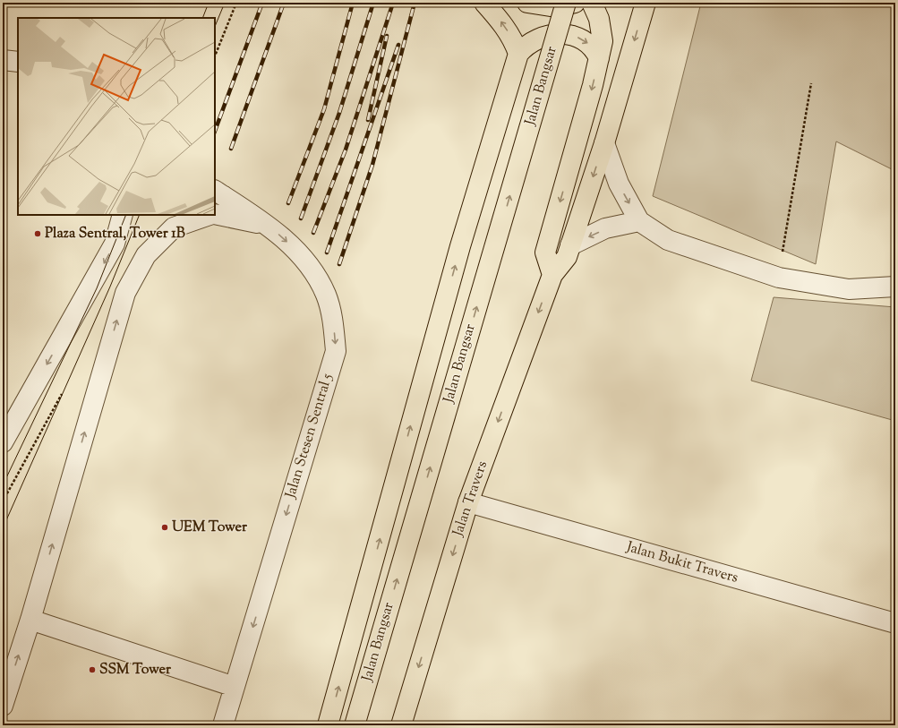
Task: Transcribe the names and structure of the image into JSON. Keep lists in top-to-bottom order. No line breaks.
{"streets":{"main road":["Jalan Bangsar","Jalan Travers"],"street":["Jalan Stesen Sentral 5","Jalan Bukit Travers"]},"crossings":[["Jalan Travers","Jalan Bukit Travers"]],"one_way":["Jalan Stesen Sentral 5"],"places":["Plaza Sentral, Tower 1B","UEM Tower","SSM Tower"]}
